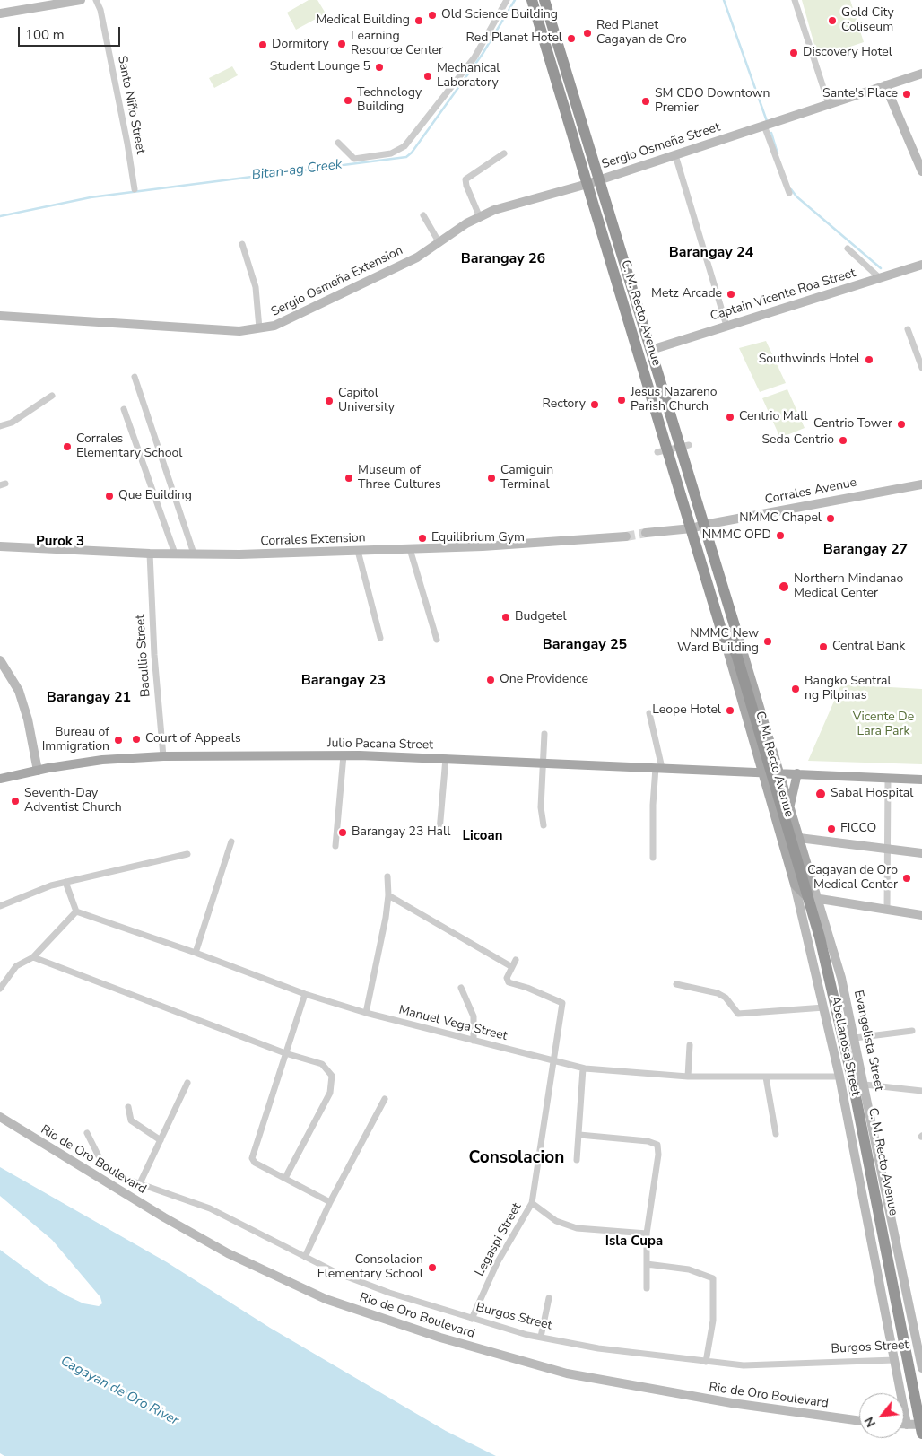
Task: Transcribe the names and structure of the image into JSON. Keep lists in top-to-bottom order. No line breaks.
{"streets":{"highway":["C. M. Recto Avenue"],"main road":["Sergio Osmeña Street","Sergio Osmeña Extension","Captain Vicente Roa Street","Corrales Avenue","Corrales Extension","Julio Pacana Street","Evangelista Street","Abellanosa Street","Rio de Oro Boulevard","Burgos Street"],"street":["Santo Niño Street","Bacullio Street","Manuel Vega Street","Legaspi Street"]},"crossings":[["Sergio Osmeña Street","Sergio Osmeña Extension"],["Sergio Osmeña Street","C. M. Recto Avenue"],["Sergio Osmeña Extension","C. M. Recto Avenue"],["Captain Vicente Roa Street","C. M. Recto Avenue"],["C. M. Recto Avenue","Corrales Avenue"],["C. M. Recto Avenue","Julio Pacana Street"],["C. M. Recto Avenue","Evangelista Street"],["C. M. Recto Avenue","Abellanosa Street"],["Corrales Extension","Bacullio Street"],["Bacullio Street","Julio Pacana Street"],["Manuel Vega Street","Abellanosa Street"],["Manuel Vega Street","Legaspi Street"],["Evangelista Street","Burgos Street"],["Abellanosa Street","Burgos Street"],["Legaspi Street","Burgos Street"]],"districts":["Barangay 24","Barangay 26","Purok 3","Barangay 27","Barangay 25","Barangay 23","Barangay 21","Licoan","Consolacion","Isla Cupa"],"water":["Bitan-ag Creek","Cagayan de Oro River"],"parks":["Vicente De Lara Park"],"places":["Old Science Building","Medical Building","Gold City Coliseum","Red Planet Cagayan de Oro","Red Planet Hotel","Learning Resource Center","Dormitory","Discovery Hotel","Student Lounge 5","Mechanical Laboratory","Sante's Place","Technology Building","SM CDO Downtown Premier","Metz Arcade","Southwinds Hotel","Jesus Nazareno Parish Church","Capitol University","Rectory","Centrio Mall","Centrio Tower","Seda Centrio","Corrales Elementary School","Museum of Three Cultures","Camiguin Terminal","Que Building","NMMC Chapel","NMMC OPD","Equilibrium Gym","Northern Mindanao Medical Center","Budgetel","NMMC New Ward Building","Central Bank","One Providence","Bangko Sentral ng Pilpinas","Leope Hotel","Court of Appeals","Bureau of Immigration","Sabal Hospital","Seventh-Day Adventist Church","FICCO","Barangay 23 Hall","Cagayan de Oro Medical Center","Consolacion Elementary School"],"scale_bar":"100 m","north":"bottom left"}
